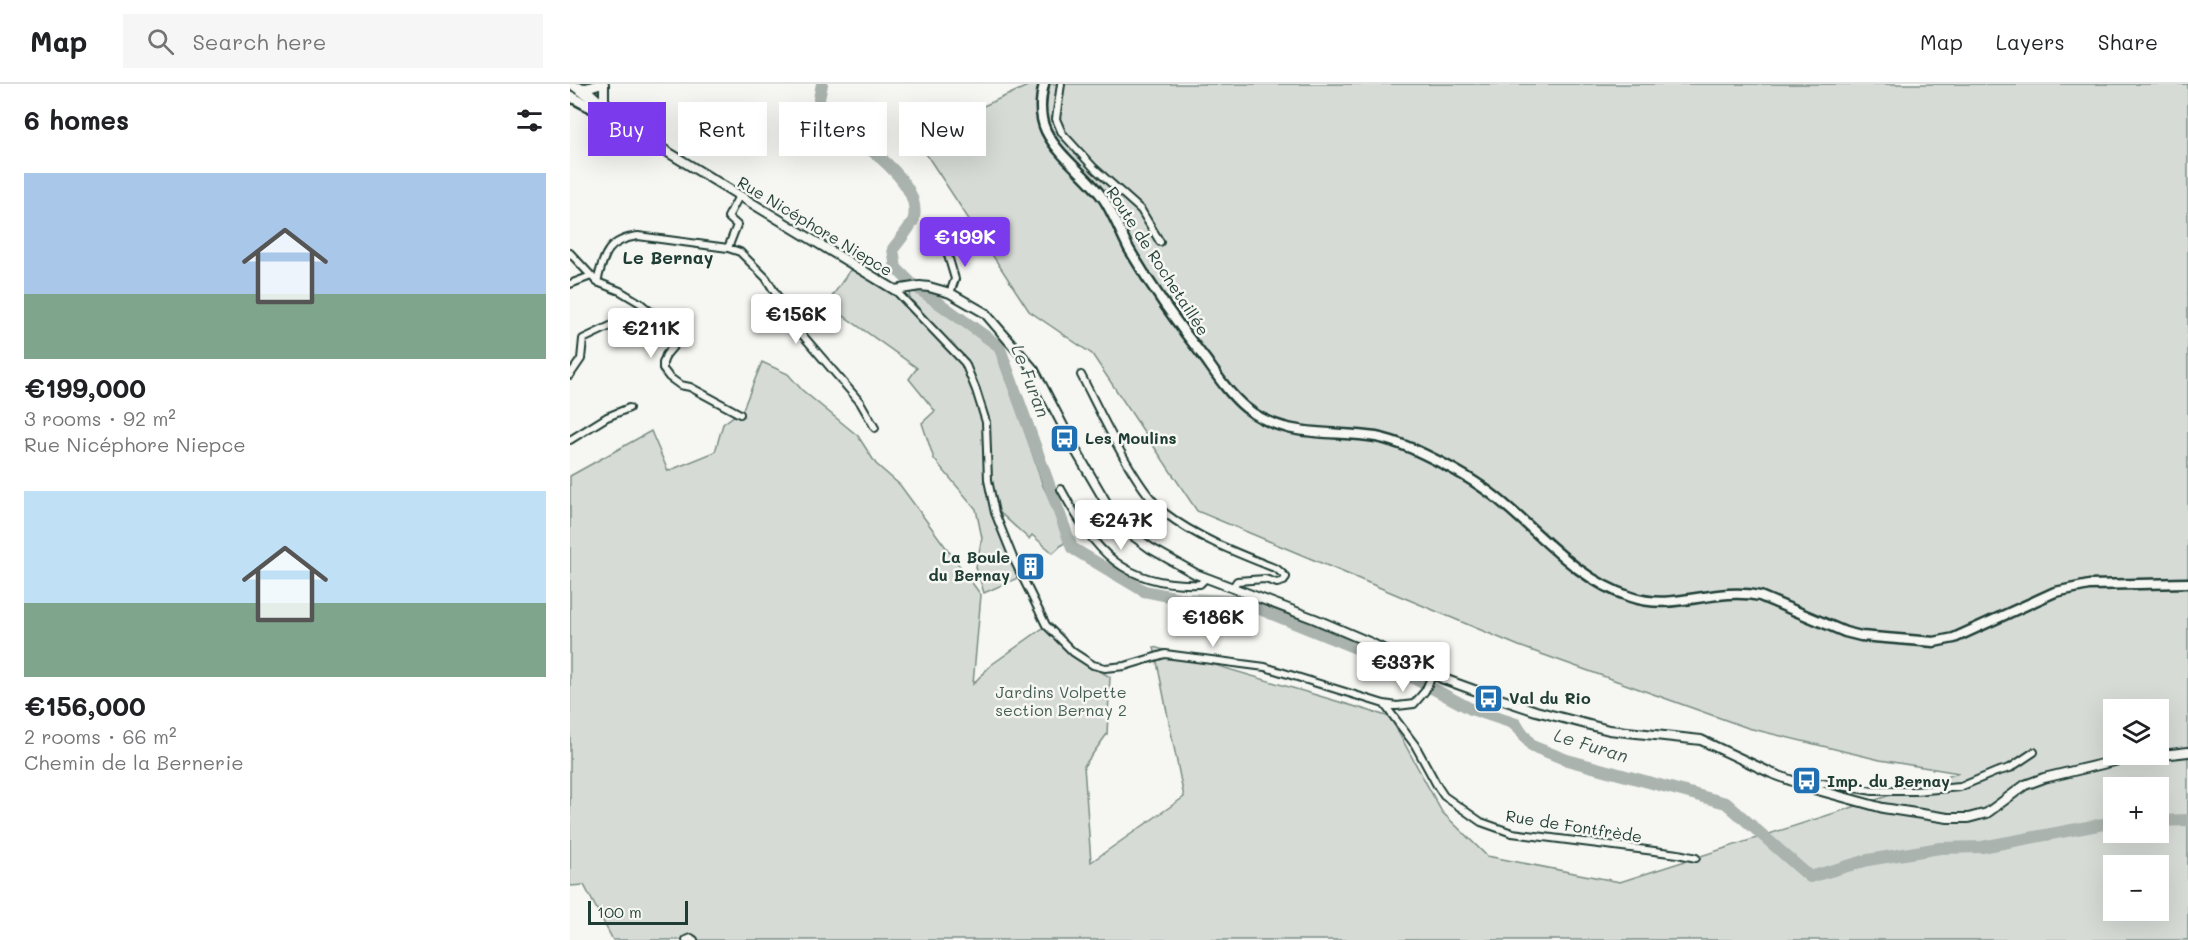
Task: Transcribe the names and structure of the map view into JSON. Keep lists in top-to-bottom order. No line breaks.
{"streets":{"main road":["Route de Rochetaillée"],"street":["Rue Nicéphore Niepce","Rue de Fontfrède"]},"districts":["Le Bernay"],"water":["Le Furan"],"parks":["Jardins Volpette section Bernay 2"],"places":{"bus stop":["Les Moulins","Val du Rio","Imp. du Bernay"],"building":["La Boule du Bernay"]},"scale_bar":"100 m","page":{"header":"Map","search":"Search here","nav":["Map","Layers","Share"],"heading":"6 homes","chip":["Buy","Rent","Filters","New"],"list":[{"name":"€199,000","note":"3 rooms · 92 m² · Rue Nicéphore Niepce"},{"name":"€156,000","note":"2 rooms · 66 m² · Chemin de la Bernerie"}],"price":["€199K","€156K","€211K","€247K","€186K","€337K"],"map_buttons":["+","−"],"scale":"100 m"}}
